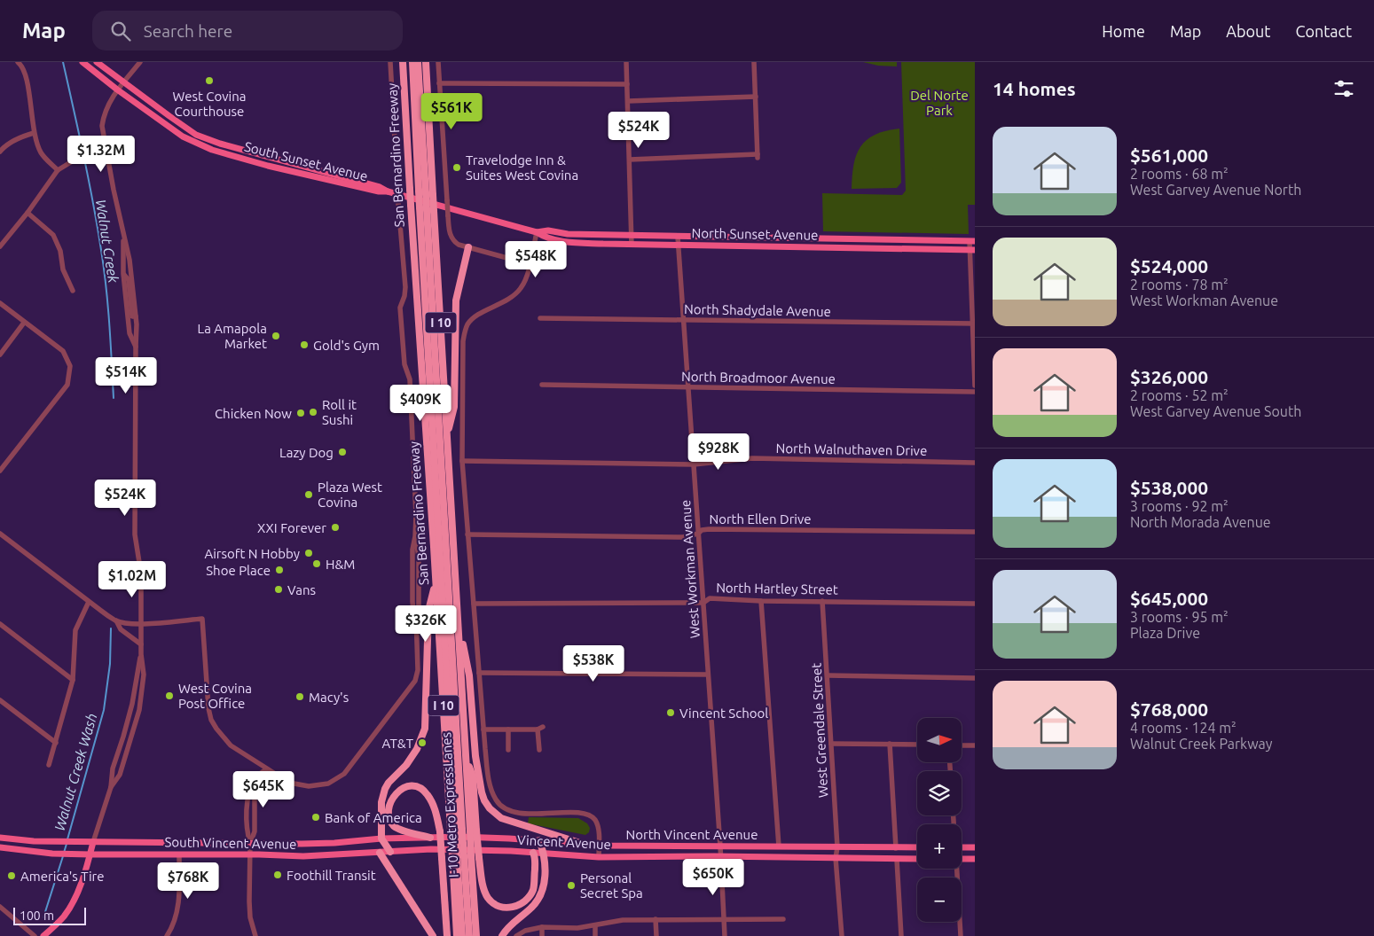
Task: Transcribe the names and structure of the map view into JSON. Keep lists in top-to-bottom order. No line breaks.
{"streets":{"highway":["San Bernardino Freeway","I 10","I-10 Metro ExpressLanes"],"main road":["South Sunset Avenue","North Sunset Avenue","North Vincent Avenue","Vincent Avenue","South Vincent Avenue"],"street":["North Shadydale Avenue","North Broadmoor Avenue","North Walnuthaven Drive","North Ellen Drive","West Workman Avenue","North Hartley Street","West Greendale Street"]},"crossings":[["San Bernardino Freeway","I-10 Metro ExpressLanes"],["San Bernardino Freeway","North Vincent Avenue"],["San Bernardino Freeway","South Vincent Avenue"],["South Sunset Avenue","North Sunset Avenue"],["North Sunset Avenue","I 10"],["North Sunset Avenue","West Workman Avenue"],["North Sunset Avenue","I-10 Metro ExpressLanes"],["North Shadydale Avenue","West Workman Avenue"],["I 10","I-10 Metro ExpressLanes"],["North Broadmoor Avenue","West Workman Avenue"],["North Walnuthaven Drive","West Workman Avenue"],["North Ellen Drive","West Workman Avenue"],["West Workman Avenue","North Hartley Street"],["West Workman Avenue","North Vincent Avenue"],["West Workman Avenue","Vincent Avenue"],["North Hartley Street","West Greendale Street"],["West Greendale Street","North Vincent Avenue"],["I-10 Metro ExpressLanes","North Vincent Avenue"],["I-10 Metro ExpressLanes","South Vincent Avenue"],["North Vincent Avenue","Vincent Avenue"],["North Vincent Avenue","South Vincent Avenue"],["Vincent Avenue","South Vincent Avenue"]],"water":["Walnut Creek","Walnut Creek Wash"],"parks":["Del Norte Park"],"places":["West Covina Courthouse","Travelodge Inn & Suites West Covina","La Amapola Market","Gold's Gym","Roll it Sushi","Chicken Now","Lazy Dog","Plaza West Covina","XXI Forever","Airsoft N Hobby","H&M","Shoe Place","Vans","West Covina Post Office","Macy's","Vincent School","AT&T","Bank of America","Foothill Transit","America's Tire","Personal Secret Spa"],"scale_bar":"100 m","north":"right","page":{"header":"Map","search":"Search here","nav":["Home","Map","About","Contact"],"heading":"14 homes","price":["$561K","$524K","$1.32M","$548K","$514K","$409K","$928K","$524K","$1.02M","$326K","$538K","$645K","$650K","$768K"],"list":[{"name":"$561,000","note":"2 rooms · 68 m² · West Garvey Avenue North"},{"name":"$524,000","note":"2 rooms · 78 m² · West Workman Avenue"},{"name":"$326,000","note":"2 rooms · 52 m² · West Garvey Avenue South"},{"name":"$538,000","note":"3 rooms · 92 m² · North Morada Avenue"},{"name":"$645,000","note":"3 rooms · 95 m² · Plaza Drive"},{"name":"$768,000","note":"4 rooms · 124 m² · Walnut Creek Parkway"}],"map_buttons":["+","−"],"scale":"100 m"}}
